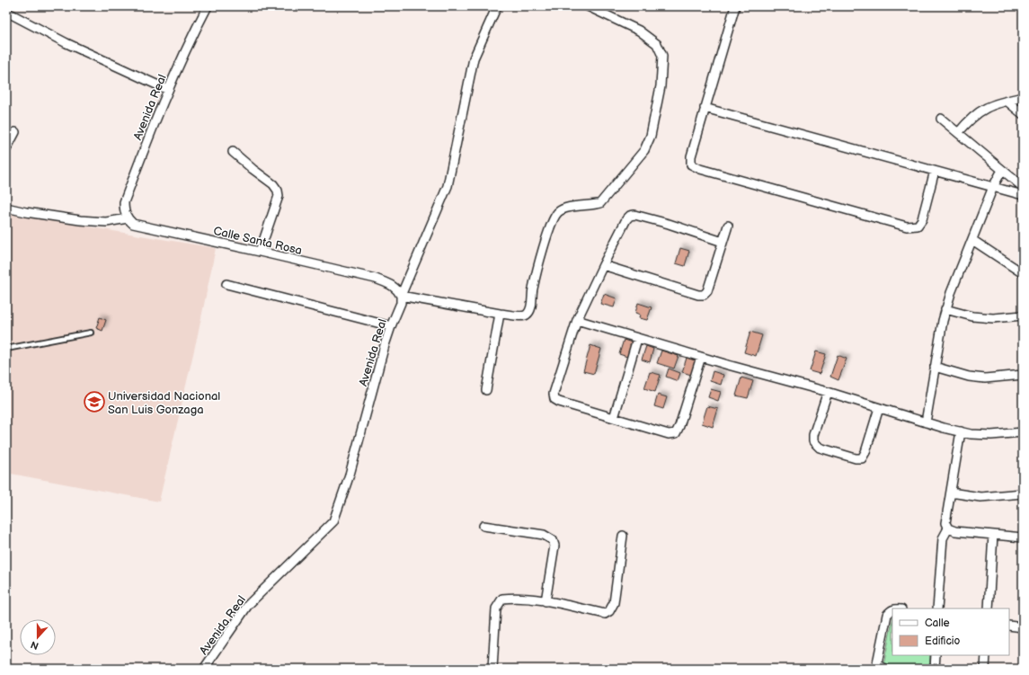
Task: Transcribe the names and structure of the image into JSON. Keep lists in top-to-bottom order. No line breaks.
{"streets":{"street":["Avenida Real","Calle Santa Rosa"]},"crossings":[["Avenida Real","Calle Santa Rosa"]],"places":{"school or university":["Universidad Nacional San Luis Gonzaga"]},"legend":["Calle","Edificio"],"north":"bottom"}
